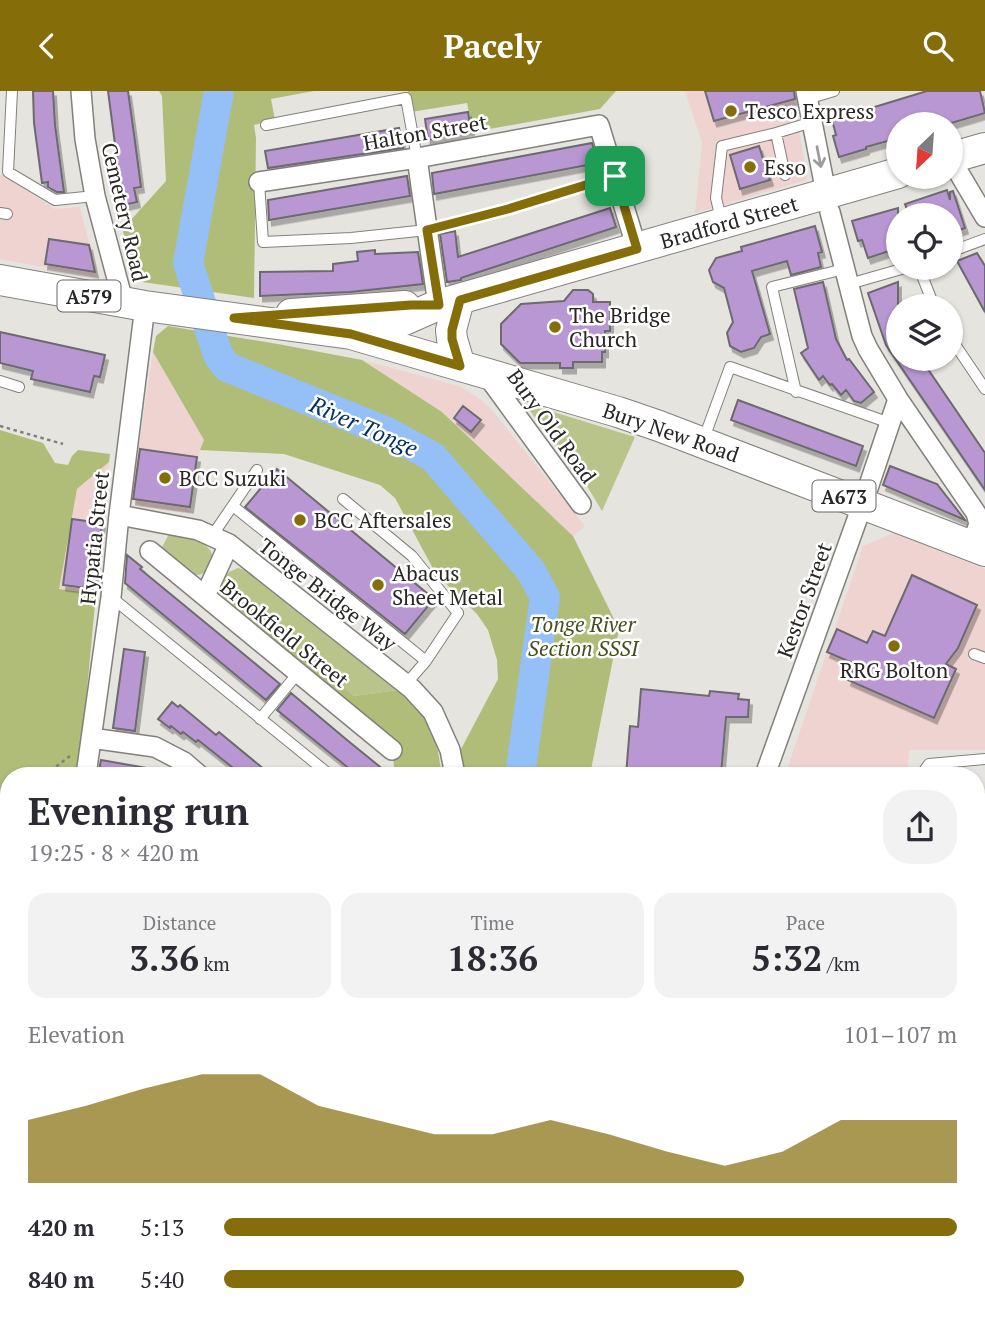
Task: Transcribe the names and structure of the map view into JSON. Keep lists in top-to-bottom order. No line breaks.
{"streets":{"main road":["Bradford Street","A579","Bury New Road","A673"],"street":["Halton Street","Cemetery Road","Bury Old Road","Hypatia Street","Tonge Bridge Way","Kestor Street","Brookfield Street"]},"crossings":[["Cemetery Road","A579"],["Cemetery Road","Hypatia Street"],["Bradford Street","A579"],["Bradford Street","Bury New Road"],["A579","Bury New Road"],["A579","Hypatia Street"],["Bury Old Road","Bury New Road"],["Bury New Road","Kestor Street"],["Hypatia Street","Tonge Bridge Way"]],"water":["River Tonge"],"parks":["Tonge River Section SSSI"],"places":["Tesco Express","Esso","The Bridge Church","BCC Suzuki","BCC Aftersales","Abacus Sheet Metal","RRG Bolton"],"north":"bottom left","page":{"header":"Pacely","heading":["Evening run","19:25 · 8 × 420 m"],"stats":[["Distance","3.36 km"],["Time","18:36"],["Pace","5:32 /km"]],"chart":["Elevation","101–107 m"],"list":[{"name":"420 m","note":"5:13"},{"name":"840 m","note":"5:40"}]}}
